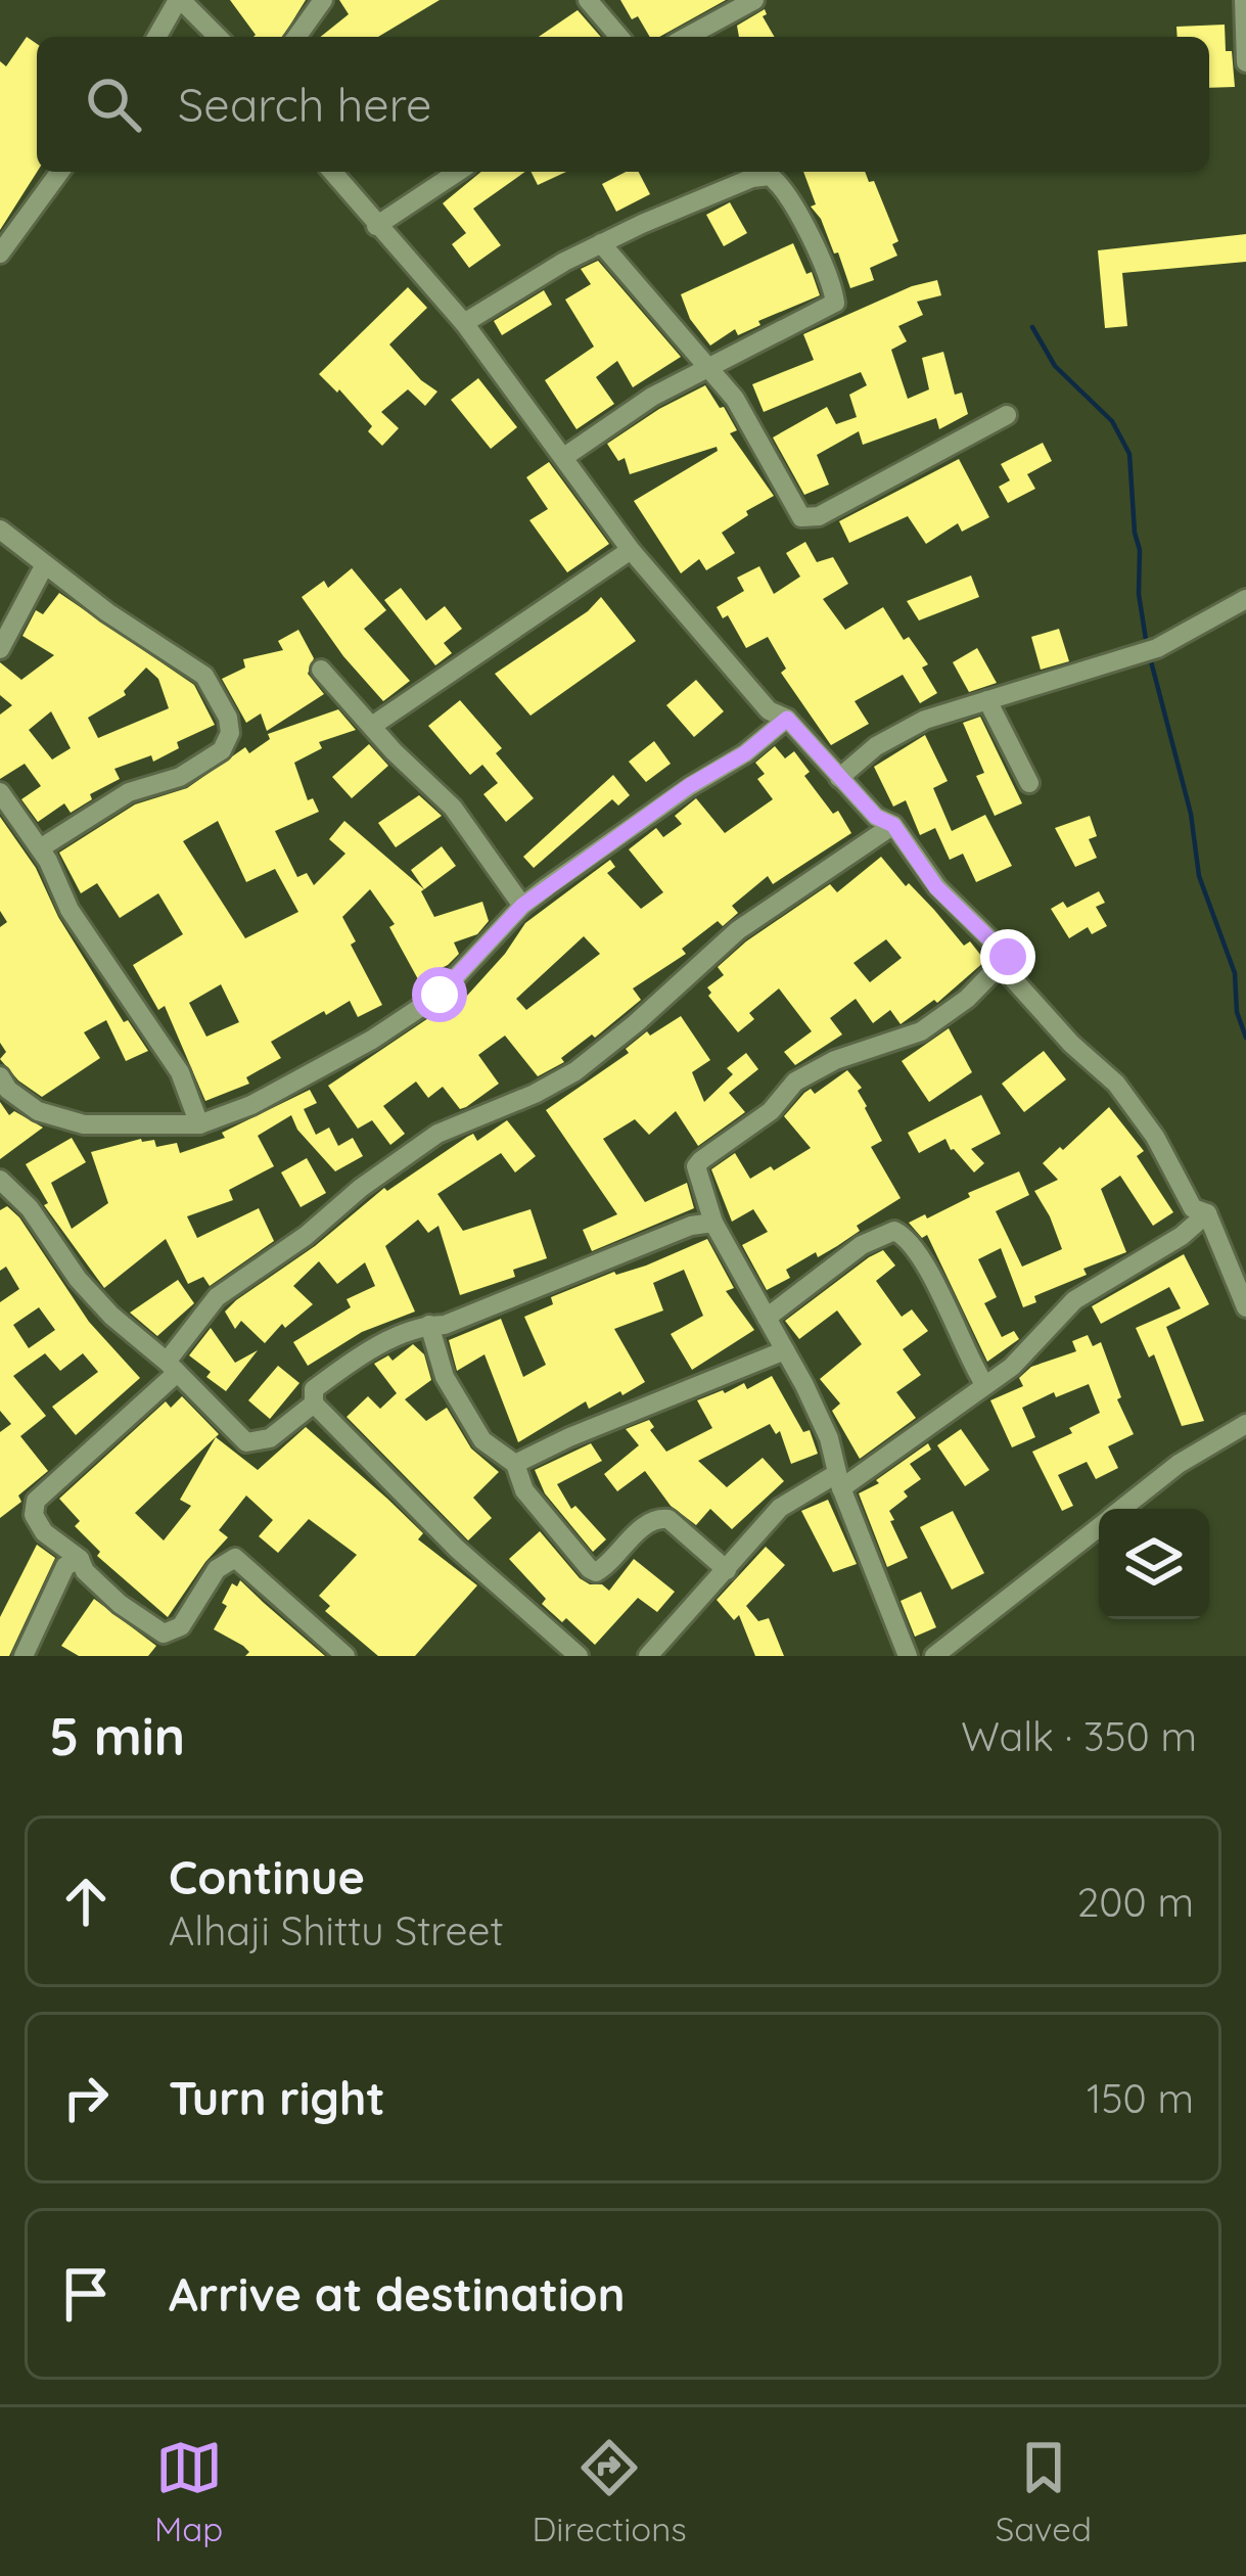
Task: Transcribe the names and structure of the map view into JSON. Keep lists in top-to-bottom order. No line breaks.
{"page":{"search":"Search here","heading":["5 min","Walk · 350 m"],"list":[["Continue","Alhaji Shittu Street","200 m"],["Turn right","150 m"],"Arrive at destination"],"nav":["Map","Directions","Saved"]}}
